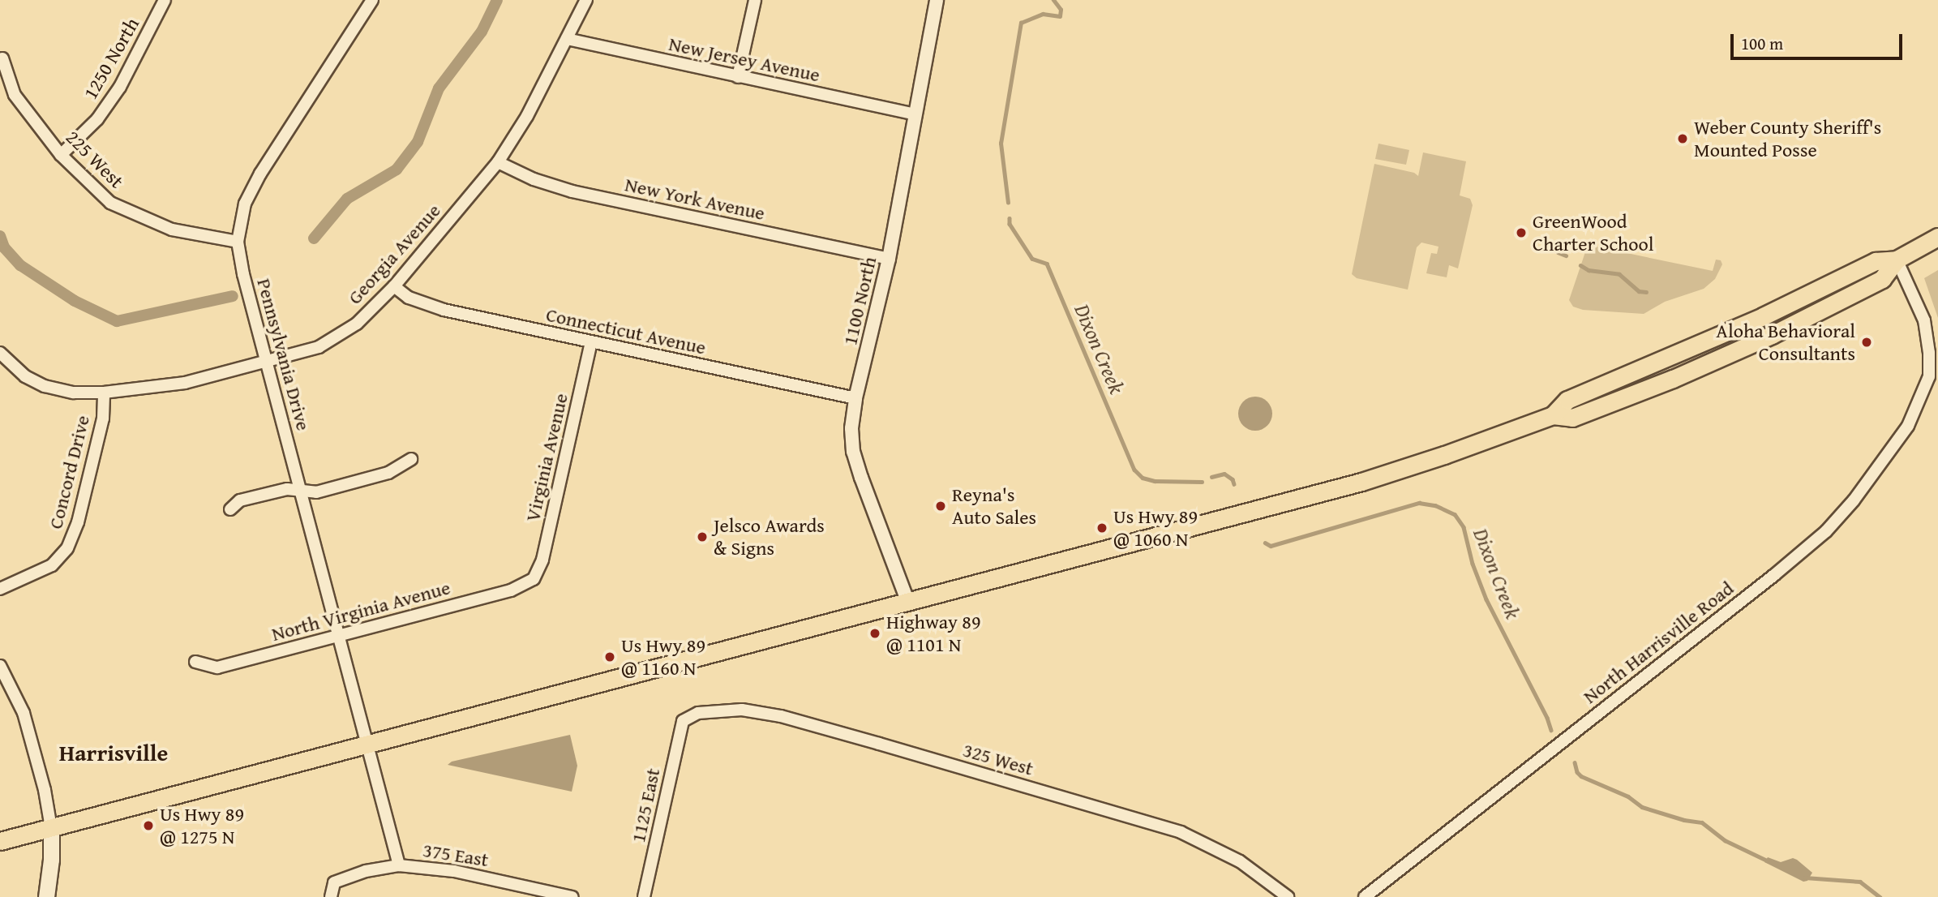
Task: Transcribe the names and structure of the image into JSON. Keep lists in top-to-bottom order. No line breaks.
{"streets":{"street":["1250 North","New Jersey Avenue","225 West","New York Avenue","Georgia Avenue","1100 North","Connecticut Avenue","Pennsylvania Drive","Virginia Avenue","Concord Drive","North Virginia Avenue","North Harrisville Road","325 West","1125 East","375 East"]},"crossings":[["1250 North","225 West"],["New Jersey Avenue","Georgia Avenue"],["New Jersey Avenue","1100 North"],["225 West","Pennsylvania Drive"],["New York Avenue","Georgia Avenue"],["New York Avenue","1100 North"],["Georgia Avenue","Connecticut Avenue"],["Georgia Avenue","Pennsylvania Drive"],["Georgia Avenue","Concord Drive"],["1100 North","Connecticut Avenue"],["Connecticut Avenue","Virginia Avenue"],["Pennsylvania Drive","North Virginia Avenue"],["Pennsylvania Drive","375 East"],["Virginia Avenue","North Virginia Avenue"],["325 West","1125 East"]],"districts":["Harrisville"],"water":["Dixon Creek"],"places":["Weber County Sheriff's Mounted Posse","GreenWood Charter School","Aloha Behavioral Consultants","Reyna's Auto Sales","Us Hwy 89 @ 1060 N","Jelsco Awards & Signs","Highway 89 @ 1101 N","Us Hwy 89 @ 1160 N","Us Hwy 89 @ 1275 N"],"scale_bar":"100 m"}
